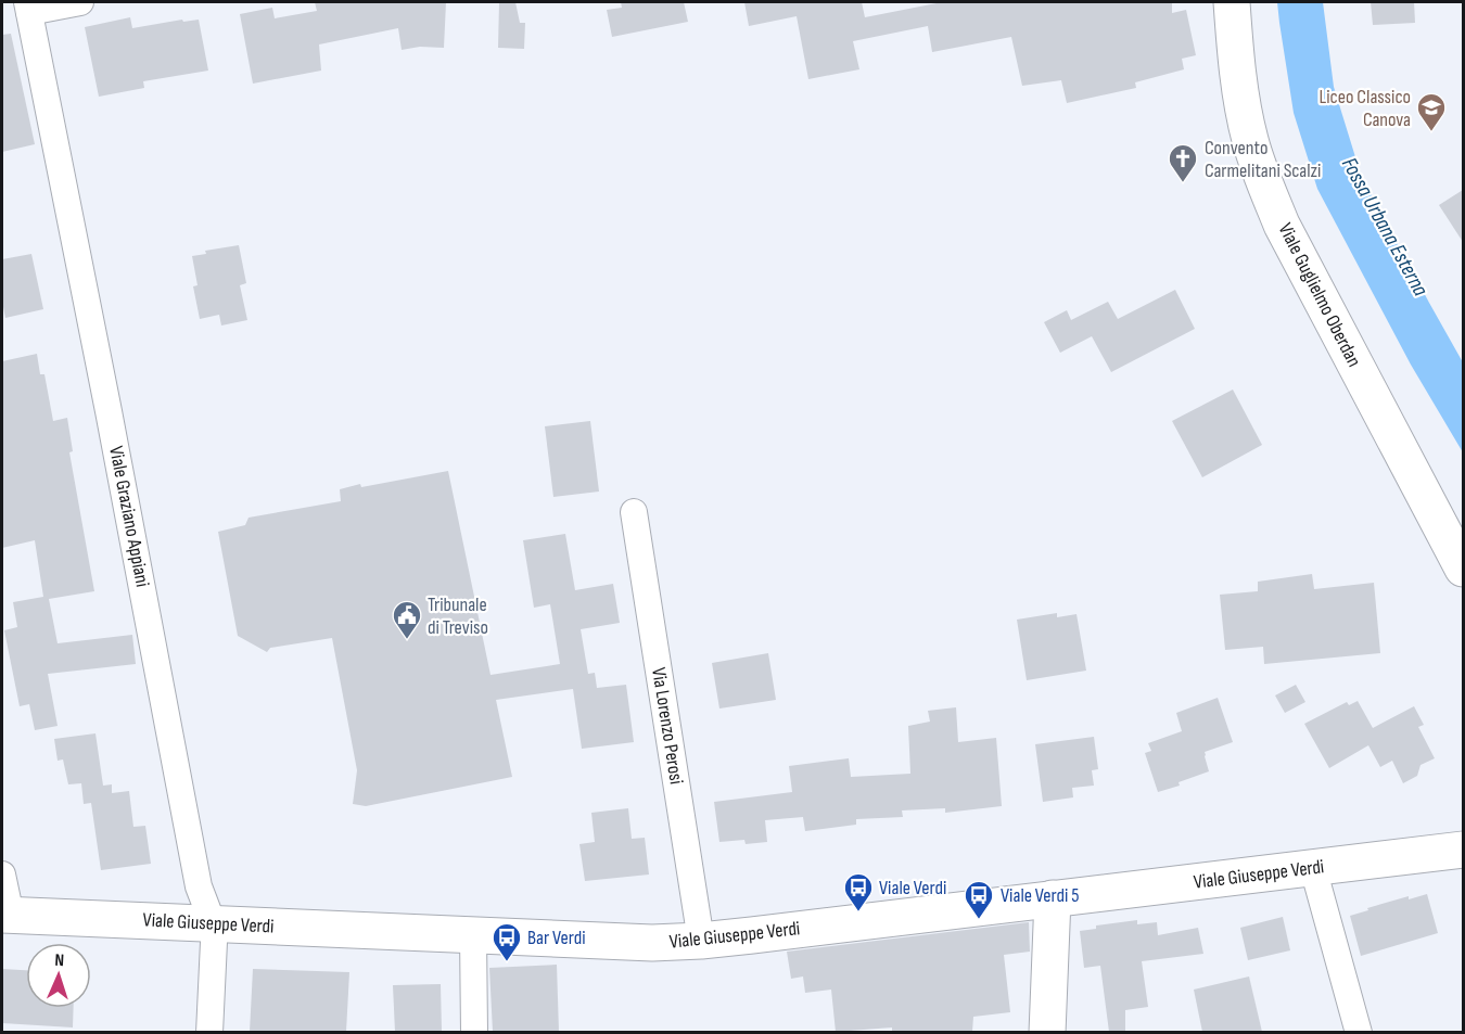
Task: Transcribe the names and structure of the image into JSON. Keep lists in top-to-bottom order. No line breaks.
{"streets":{"street":["Viale Guglielmo Oberdan","Viale Graziano Appiani","Via Lorenzo Perosi","Viale Giuseppe Verdi"]},"crossings":[["Viale Graziano Appiani","Viale Giuseppe Verdi"],["Via Lorenzo Perosi","Viale Giuseppe Verdi"]],"water":["Fossa Urbana Esterna"],"places":{"school or university":["Liceo Classico Canova"],"church":["Convento Carmelitani Scalzi"],"public building":["Tribunale di Treviso"],"bus stop":["Viale Verdi","Viale Verdi 5","Bar Verdi"]},"north":"top"}
